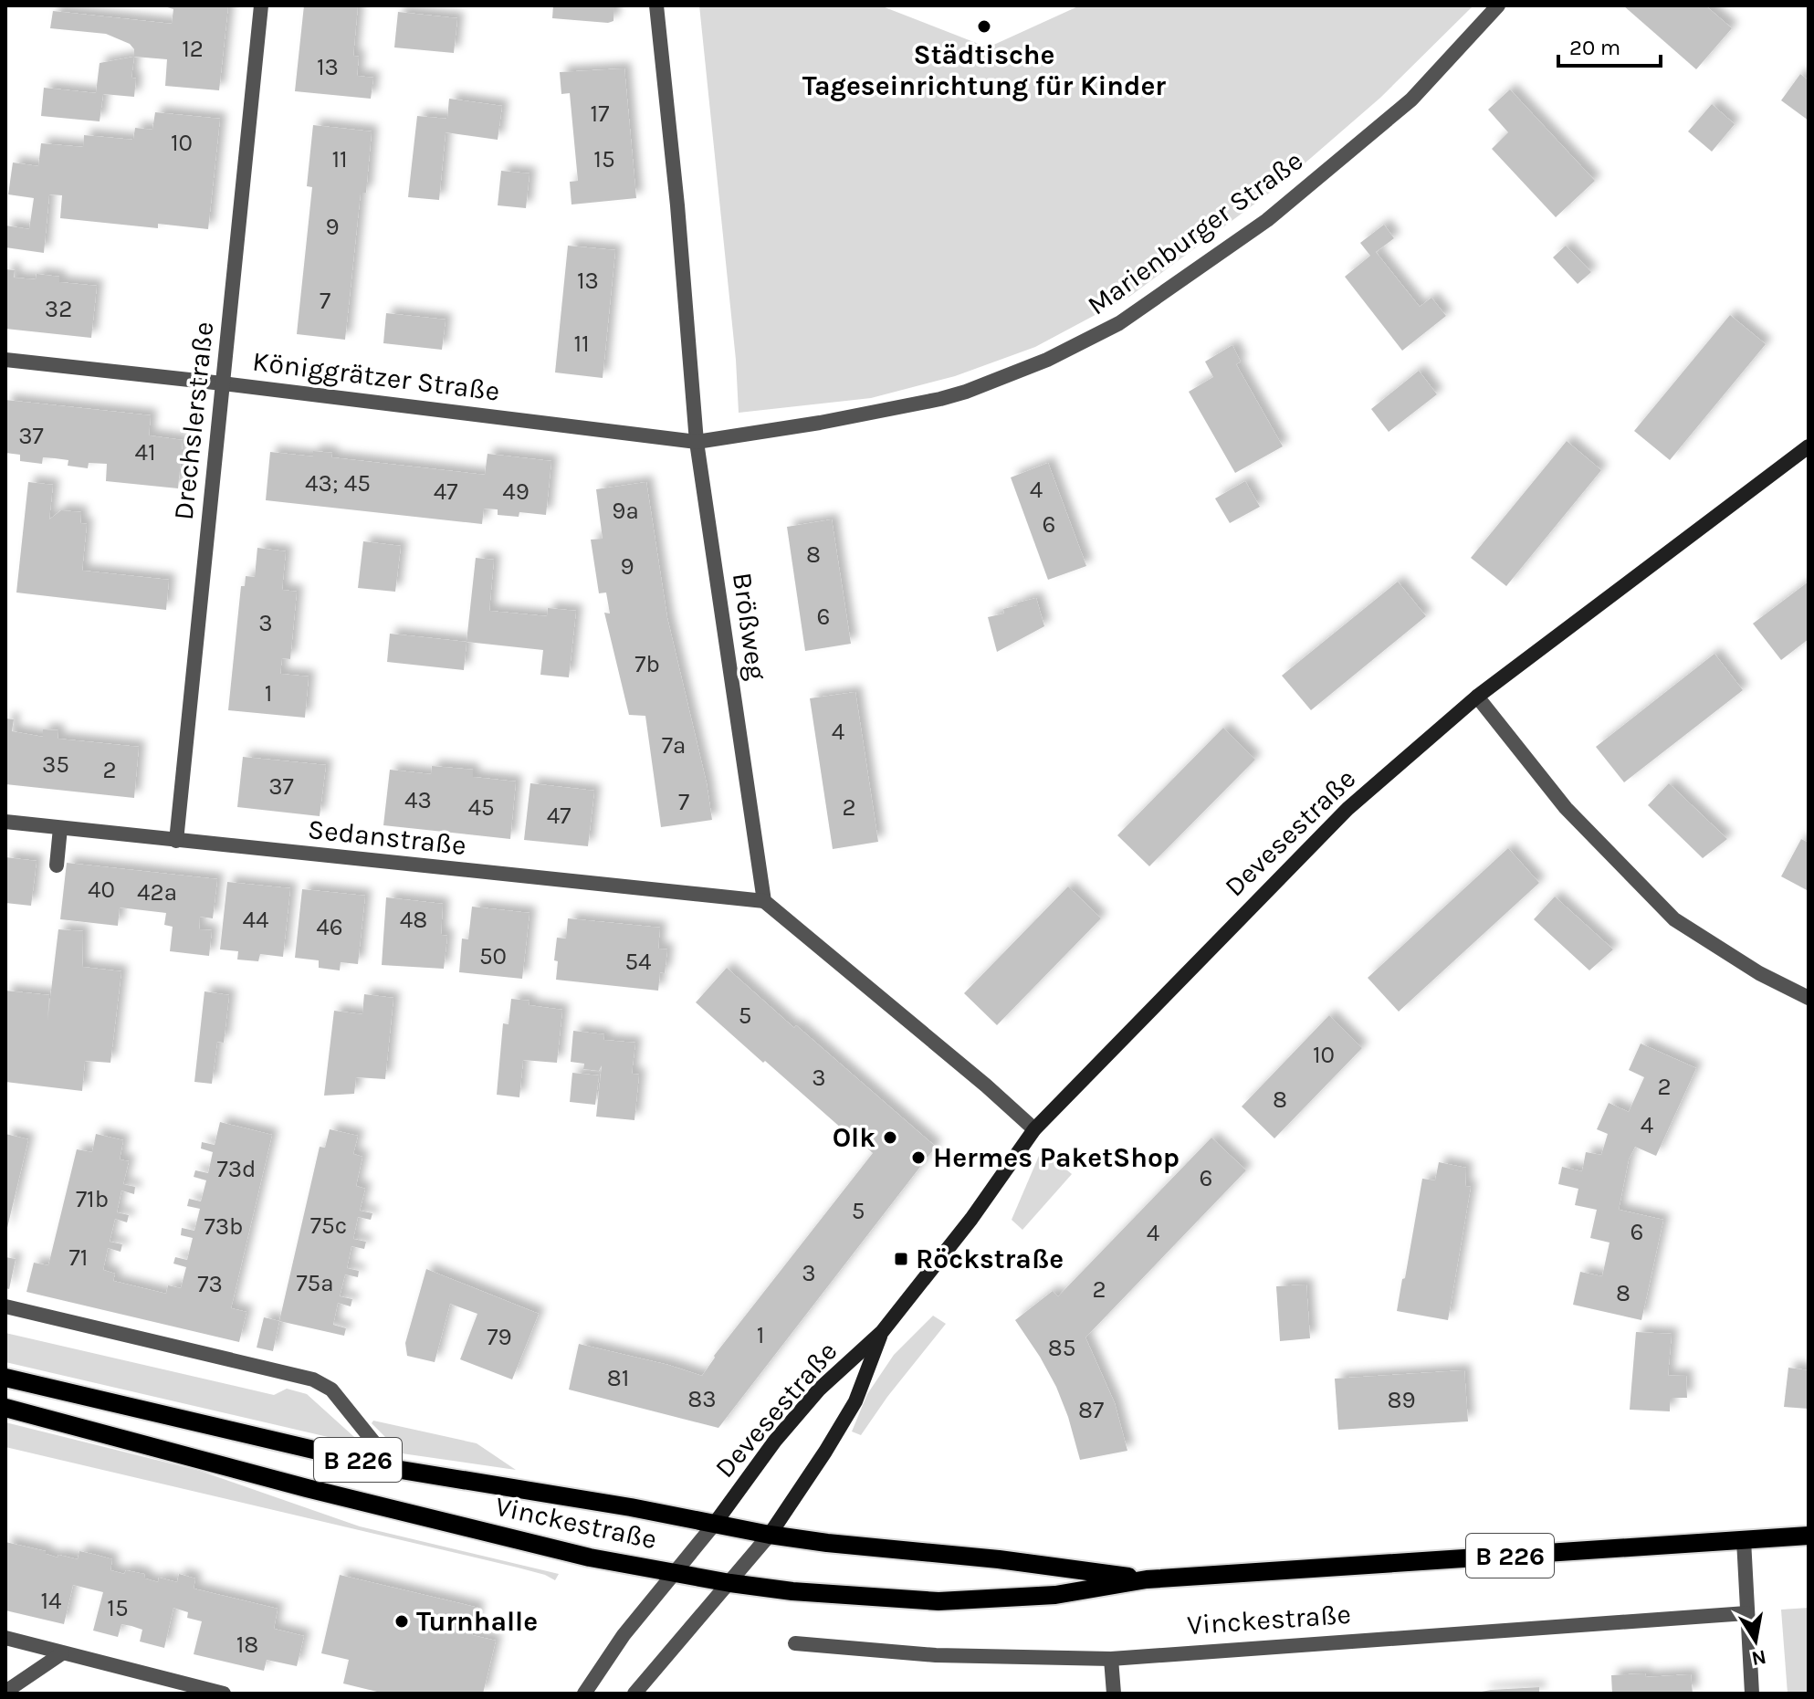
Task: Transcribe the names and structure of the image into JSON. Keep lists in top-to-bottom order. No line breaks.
{"streets":{"main road":["B 226","Vinckestraße"],"street":["Marienburger Straße","Königgrätzer Straße","Drechslerstraße","Brößweg","Devesestraße","Sedanstraße"]},"crossings":[["Marienburger Straße","Königgrätzer Straße"],["Marienburger Straße","Brößweg"],["Königgrätzer Straße","Drechslerstraße"],["Königgrätzer Straße","Brößweg"],["Drechslerstraße","Sedanstraße"],["Brößweg","Sedanstraße"],["Devesestraße","Vinckestraße"]],"places":{"other":["Städtische Tageseinrichtung für Kinder","Olk","Hermes PaketShop","Turnhalle"],"transit":["Röckstraße"]},"house_numbers":["12","13","17","10","11","15","9","13","7","32","11","37","41","43; 45","4","47","49","9a","6","8","9","6","3","7b","1","4","7a","35","2","37","43","7","45","2","47","40","42a","44","48","46","50","54","5","10","3","2","8","4","73d","6","71b","5","75c","73b","6","4","71","3","75a","73","2","8","1","79","85","81","83","89","87","14","15","18"],"scale_bar":"20 m","north":"bottom"}
